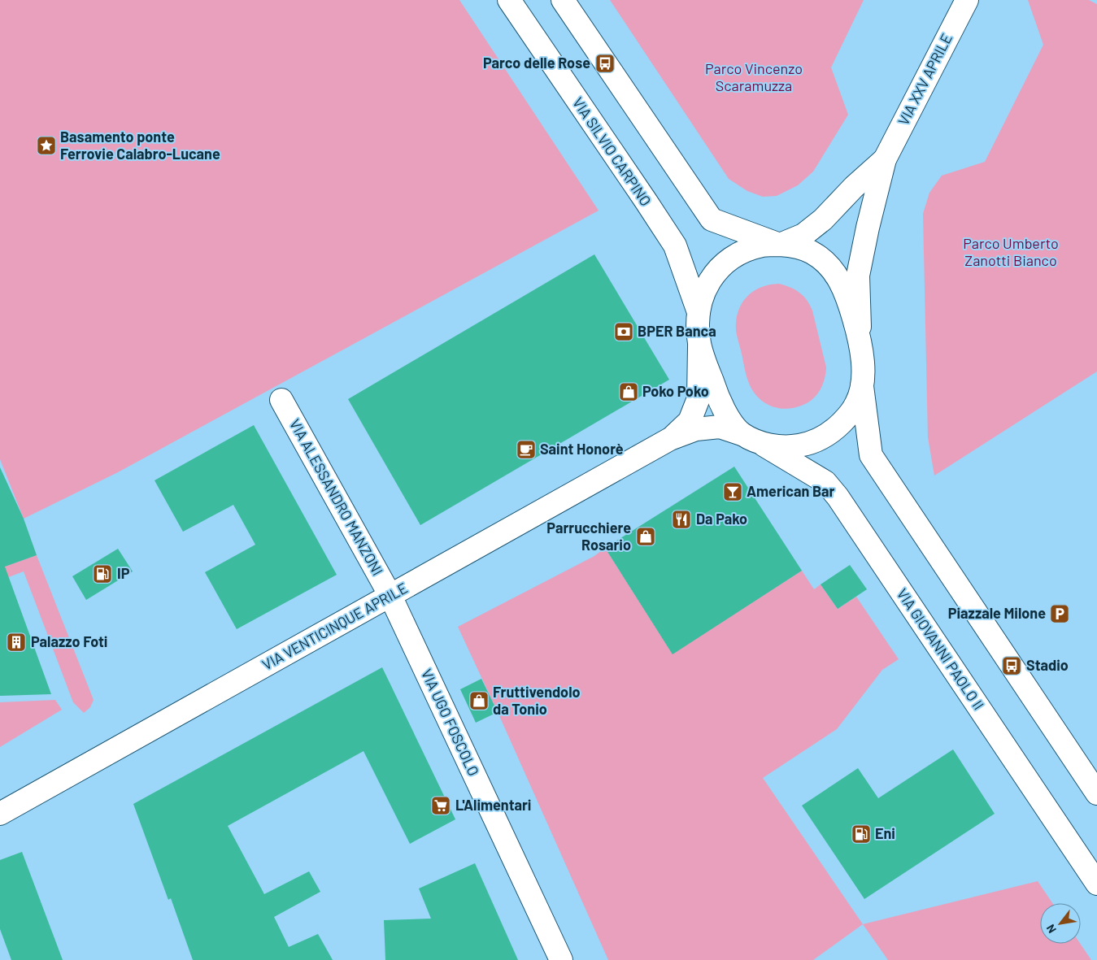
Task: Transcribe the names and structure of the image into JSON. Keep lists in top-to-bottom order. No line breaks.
{"streets":{"street":["VIA XXV APRILE","VIA SILVIO CARPINO","VIA ALESSANDRO MANZONI","VIA VENTICINQUE APRILE","VIA GIOVANNI PAOLO II","VIA UGO FOSCOLO"]},"crossings":[["VIA ALESSANDRO MANZONI","VIA VENTICINQUE APRILE"],["VIA ALESSANDRO MANZONI","VIA UGO FOSCOLO"],["VIA VENTICINQUE APRILE","VIA UGO FOSCOLO"]],"parks":["Parco Vincenzo Scaramuzza","Parco Umberto Zanotti Bianco"],"places":{"bus stop":["Parco delle Rose","Stadio"],"place":["Basamento ponte Ferrovie Calabro-Lucane"],"bank":["BPER Banca"],"shop":["Poko Poko","Parrucchiere Rosario","Fruttivendolo da Tonio"],"cafe":["Saint Honorè"],"bar":["American Bar"],"restaurant":["Da Pako"],"fuel station":["IP","Eni"],"parking":["Piazzale Milone"],"building":["Palazzo Foti"],"supermarket":["L'Alimentari"]},"north":"bottom left"}
